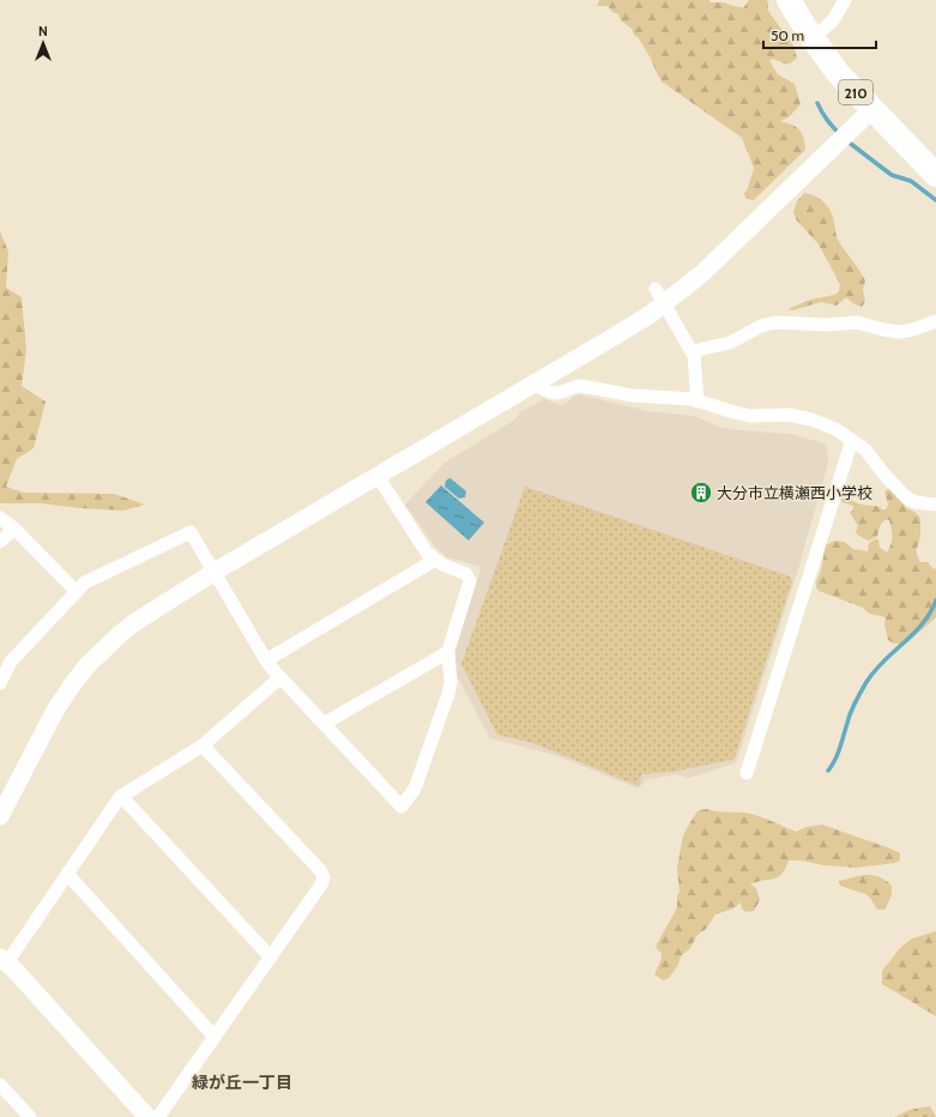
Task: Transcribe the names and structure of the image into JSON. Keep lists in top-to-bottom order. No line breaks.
{"streets":{"highway":["210"]},"districts":["緑が丘一丁目"],"places":{"building":["大分市立横瀬西小学校"]},"scale_bar":"50 m","north":"top"}
